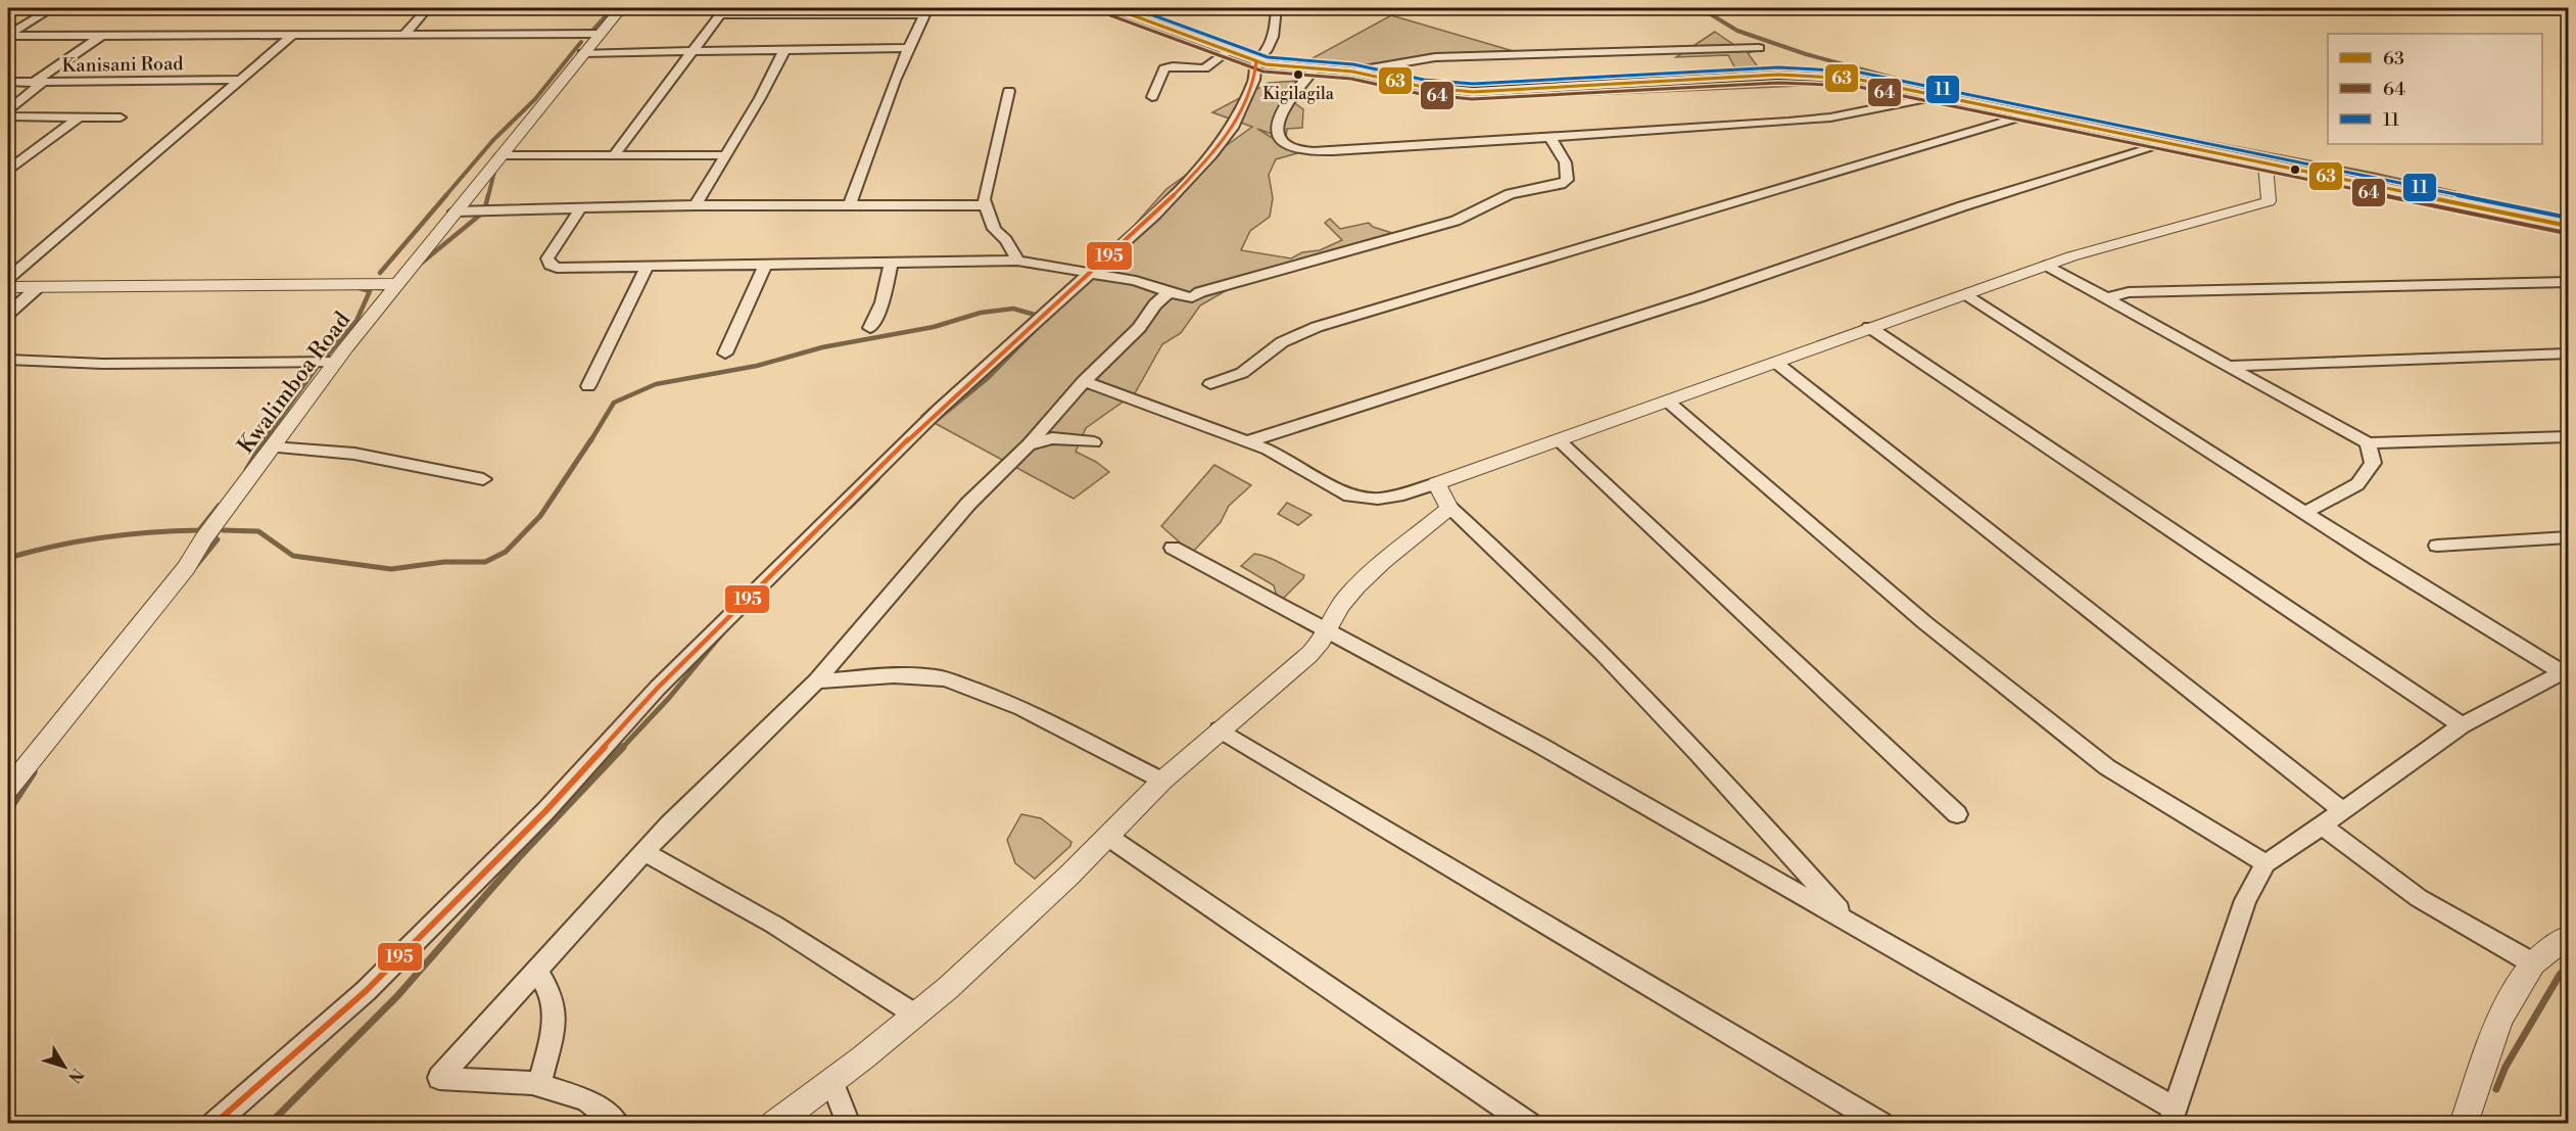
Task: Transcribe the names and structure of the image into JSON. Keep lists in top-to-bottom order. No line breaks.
{"streets":{"street":["Kanisani Road","Kwalimboa Road"]},"places":["Kigilagila"],"lines":["transit line 63","transit line 11","transit line 64","transit line 195"],"legend":["63","64","11"],"north":"bottom right"}
